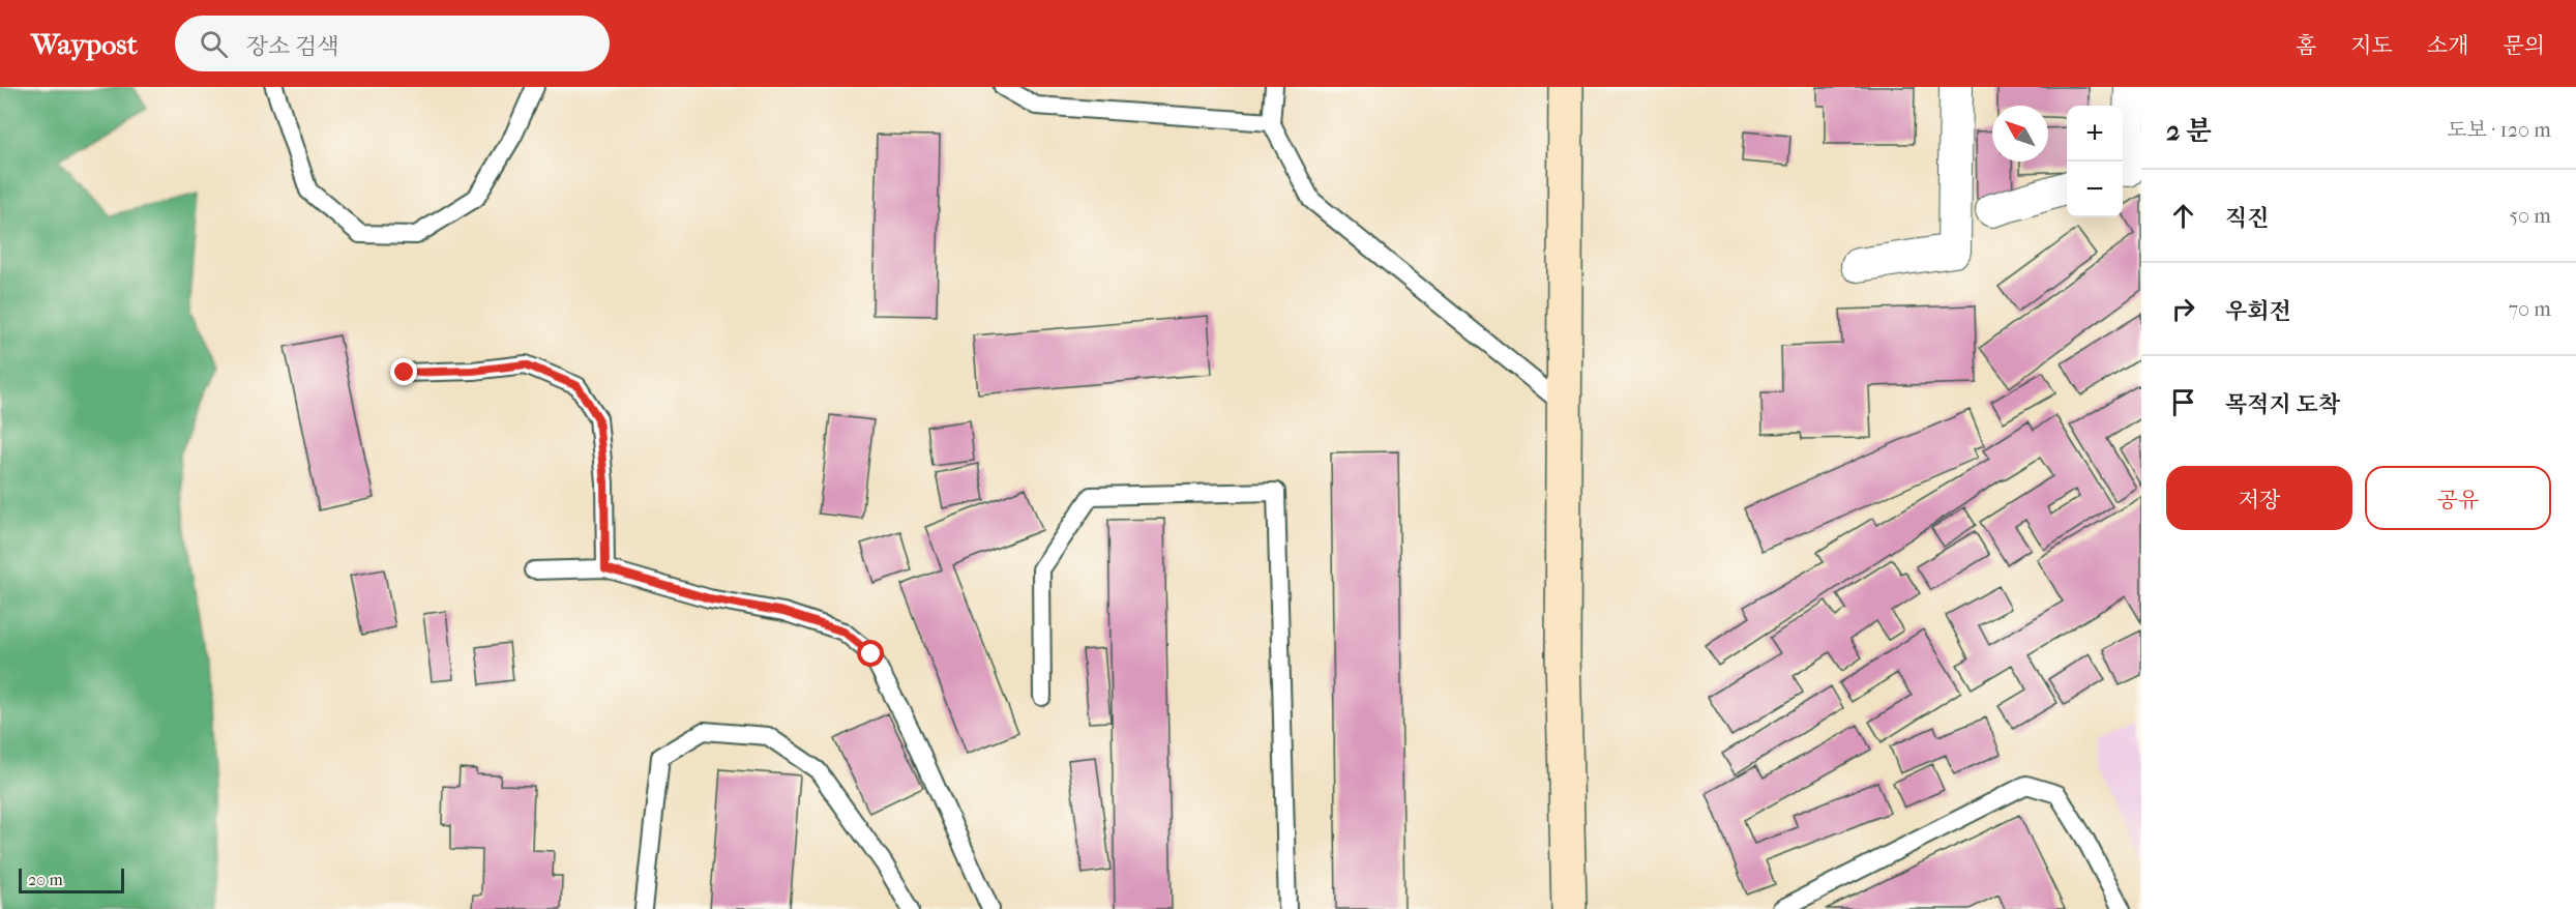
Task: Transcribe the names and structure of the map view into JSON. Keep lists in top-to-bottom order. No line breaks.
{"scale_bar":"20 m","north":"top left","page":{"header":"Waypost","search":"장소 검색","nav":["홈","지도","소개","문의"],"heading":["2 분","도보 · 120 m"],"map_buttons":["+","−"],"list":[["직진","50 m"],["우회전","70 m"],"목적지 도착"],"buttons":["저장","공유"],"scale":"20 m"}}
